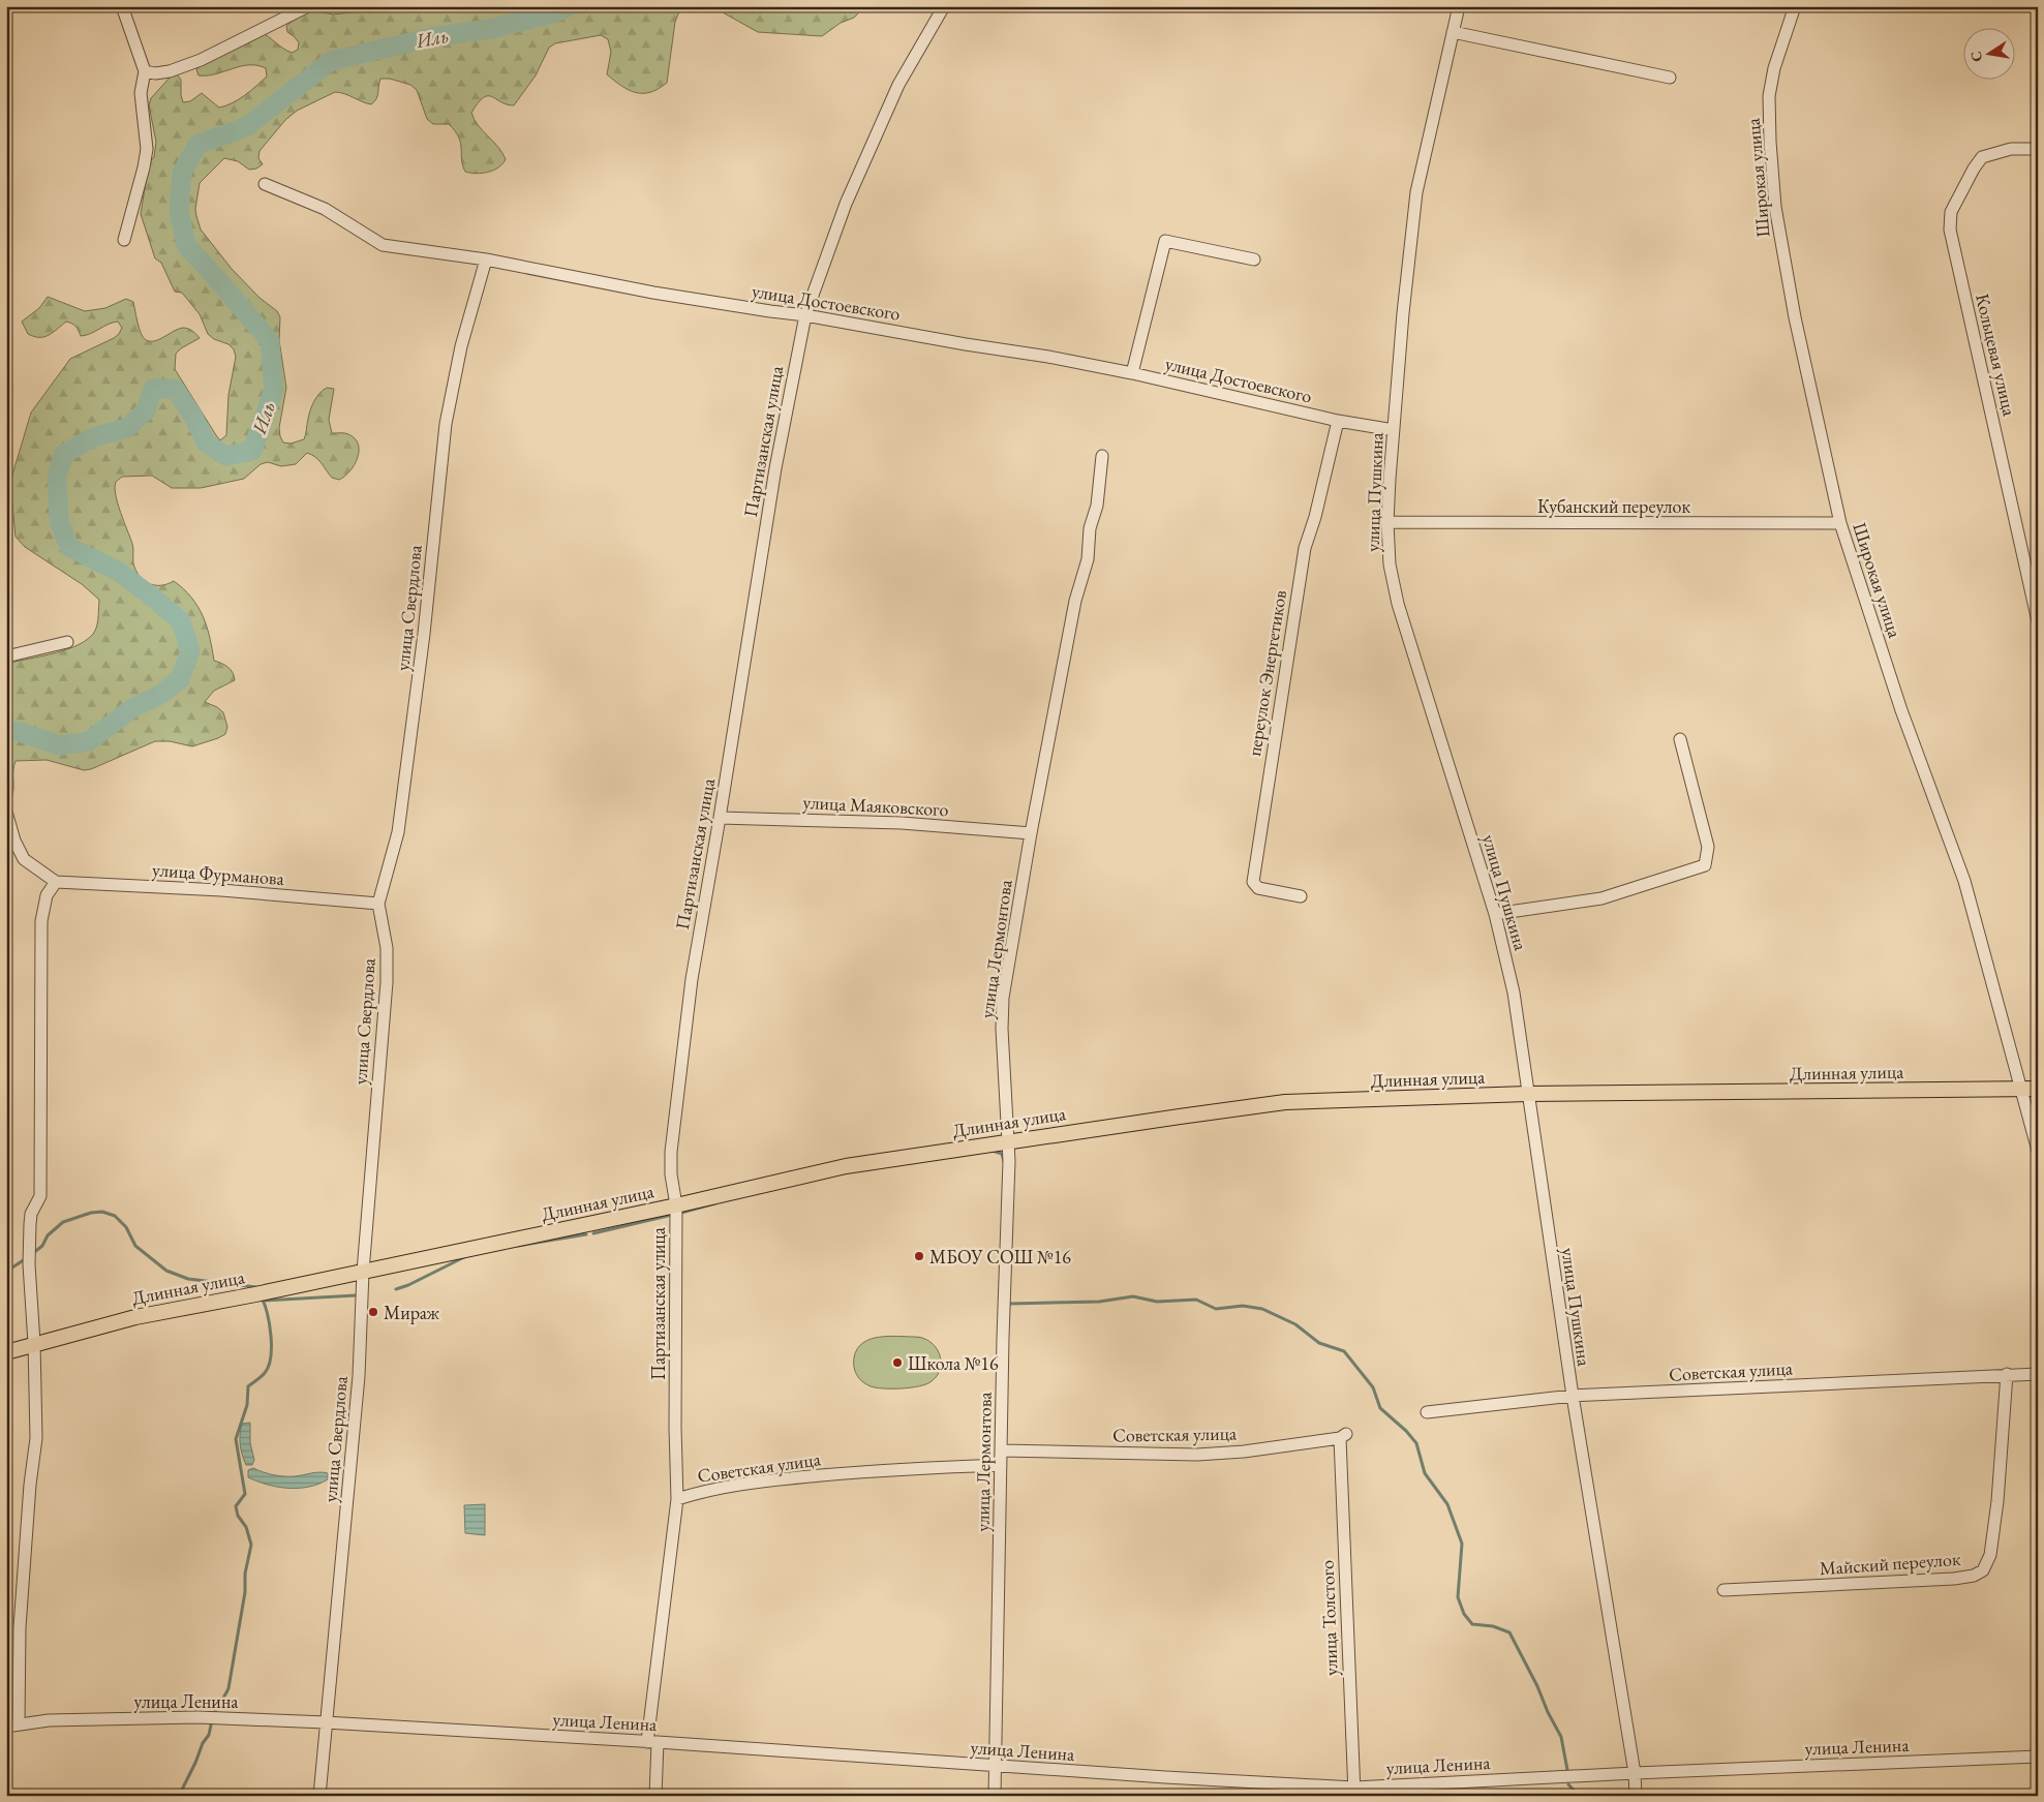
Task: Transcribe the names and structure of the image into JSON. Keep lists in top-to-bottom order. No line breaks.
{"streets":{"main road":["Длинная улица"],"street":["Широкая улица","улица Достоевского","Кольцевая улица","Партизанская улица","улица Пушкина","Кубанский переулок","улица Свердлова","переулок Энергетиков","улица Маяковского","улица Фурманова","улица Лермонтова","Советская улица","Майский переулок","улица Толстого","улица Ленина"]},"crossings":[["Широкая улица","Кубанский переулок"],["Широкая улица","Длинная улица"],["улица Достоевского","Партизанская улица"],["улица Достоевского","улица Пушкина"],["улица Достоевского","улица Свердлова"],["улица Достоевского","переулок Энергетиков"],["Партизанская улица","улица Маяковского"],["Партизанская улица","Длинная улица"],["Партизанская улица","Советская улица"],["Партизанская улица","улица Ленина"],["улица Пушкина","Кубанский переулок"],["улица Пушкина","Длинная улица"],["улица Пушкина","Советская улица"],["улица Пушкина","улица Ленина"],["улица Свердлова","улица Фурманова"],["улица Свердлова","Длинная улица"],["улица Свердлова","улица Ленина"],["улица Маяковского","улица Лермонтова"],["улица Лермонтова","Длинная улица"],["улица Лермонтова","Советская улица"],["улица Лермонтова","улица Ленина"],["Советская улица","Майский переулок"],["Советская улица","улица Толстого"],["улица Толстого","улица Ленина"]],"water":["Иль"],"places":["МБОУ СОШ №16","Мираж","Школа №16"],"north":"left"}
